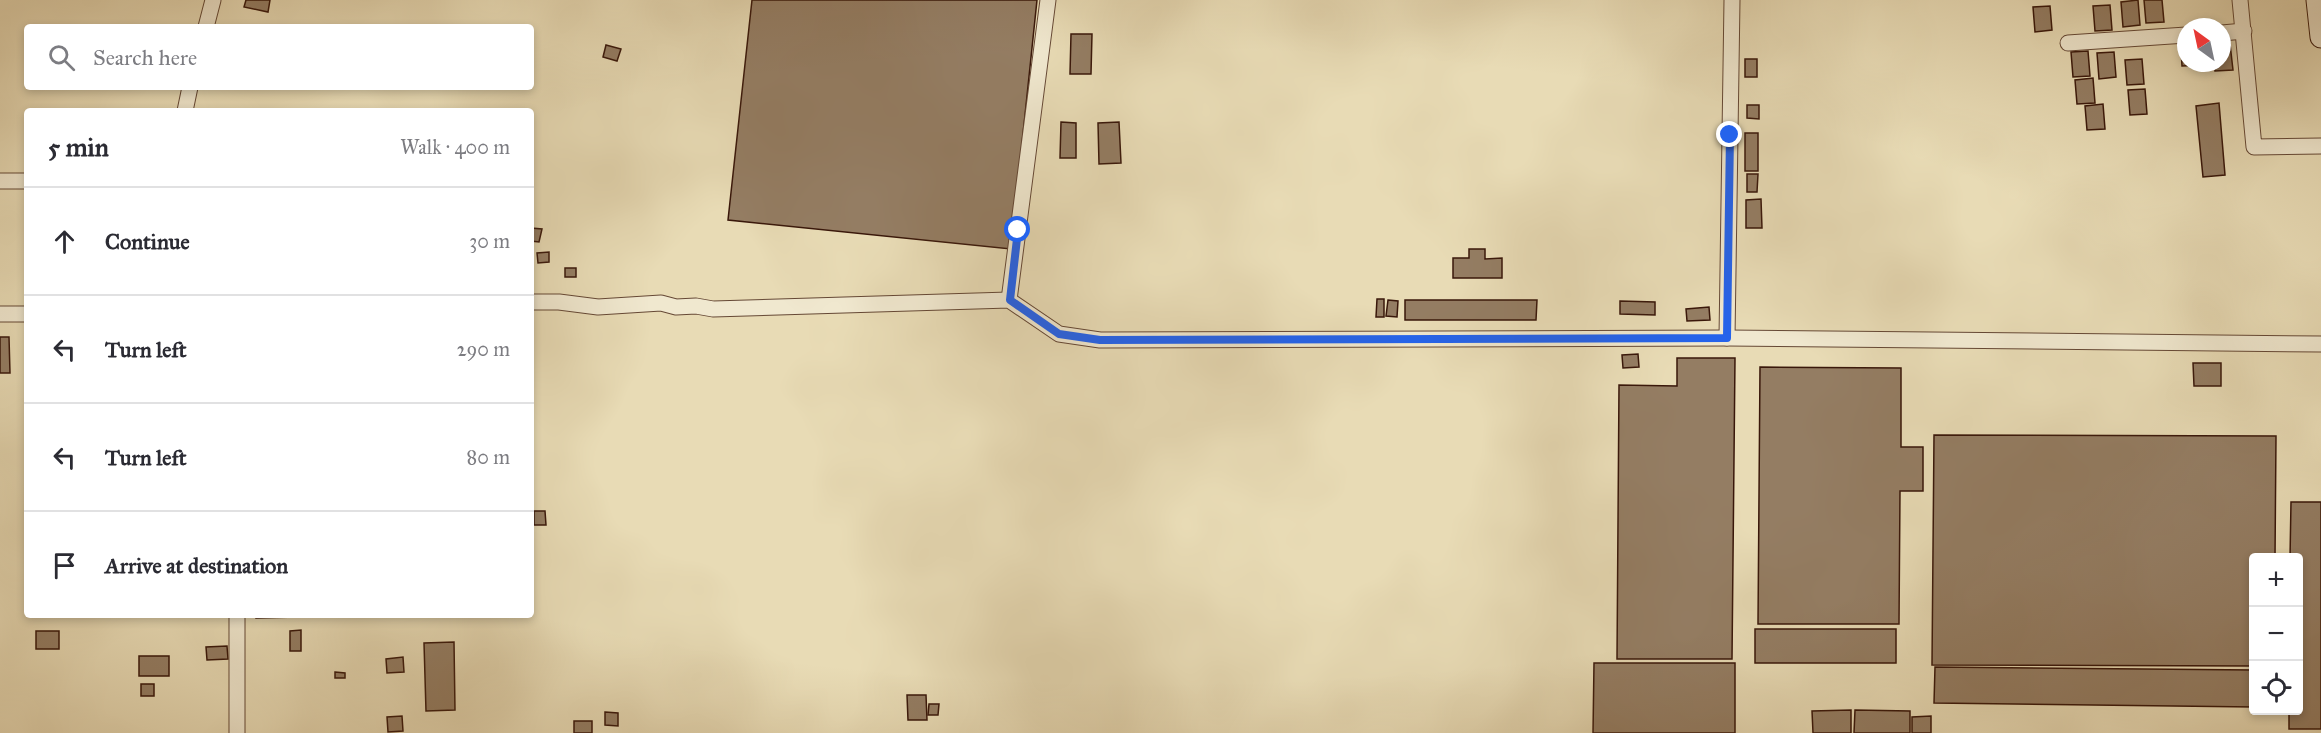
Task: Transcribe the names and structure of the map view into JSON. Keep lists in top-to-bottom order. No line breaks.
{"north":"top left","page":{"search":"Search here","heading":["5 min","Walk · 400 m"],"list":[["Continue","30 m"],["Turn left","290 m"],["Turn left","80 m"],"Arrive at destination"],"map_buttons":["+","−"]}}
